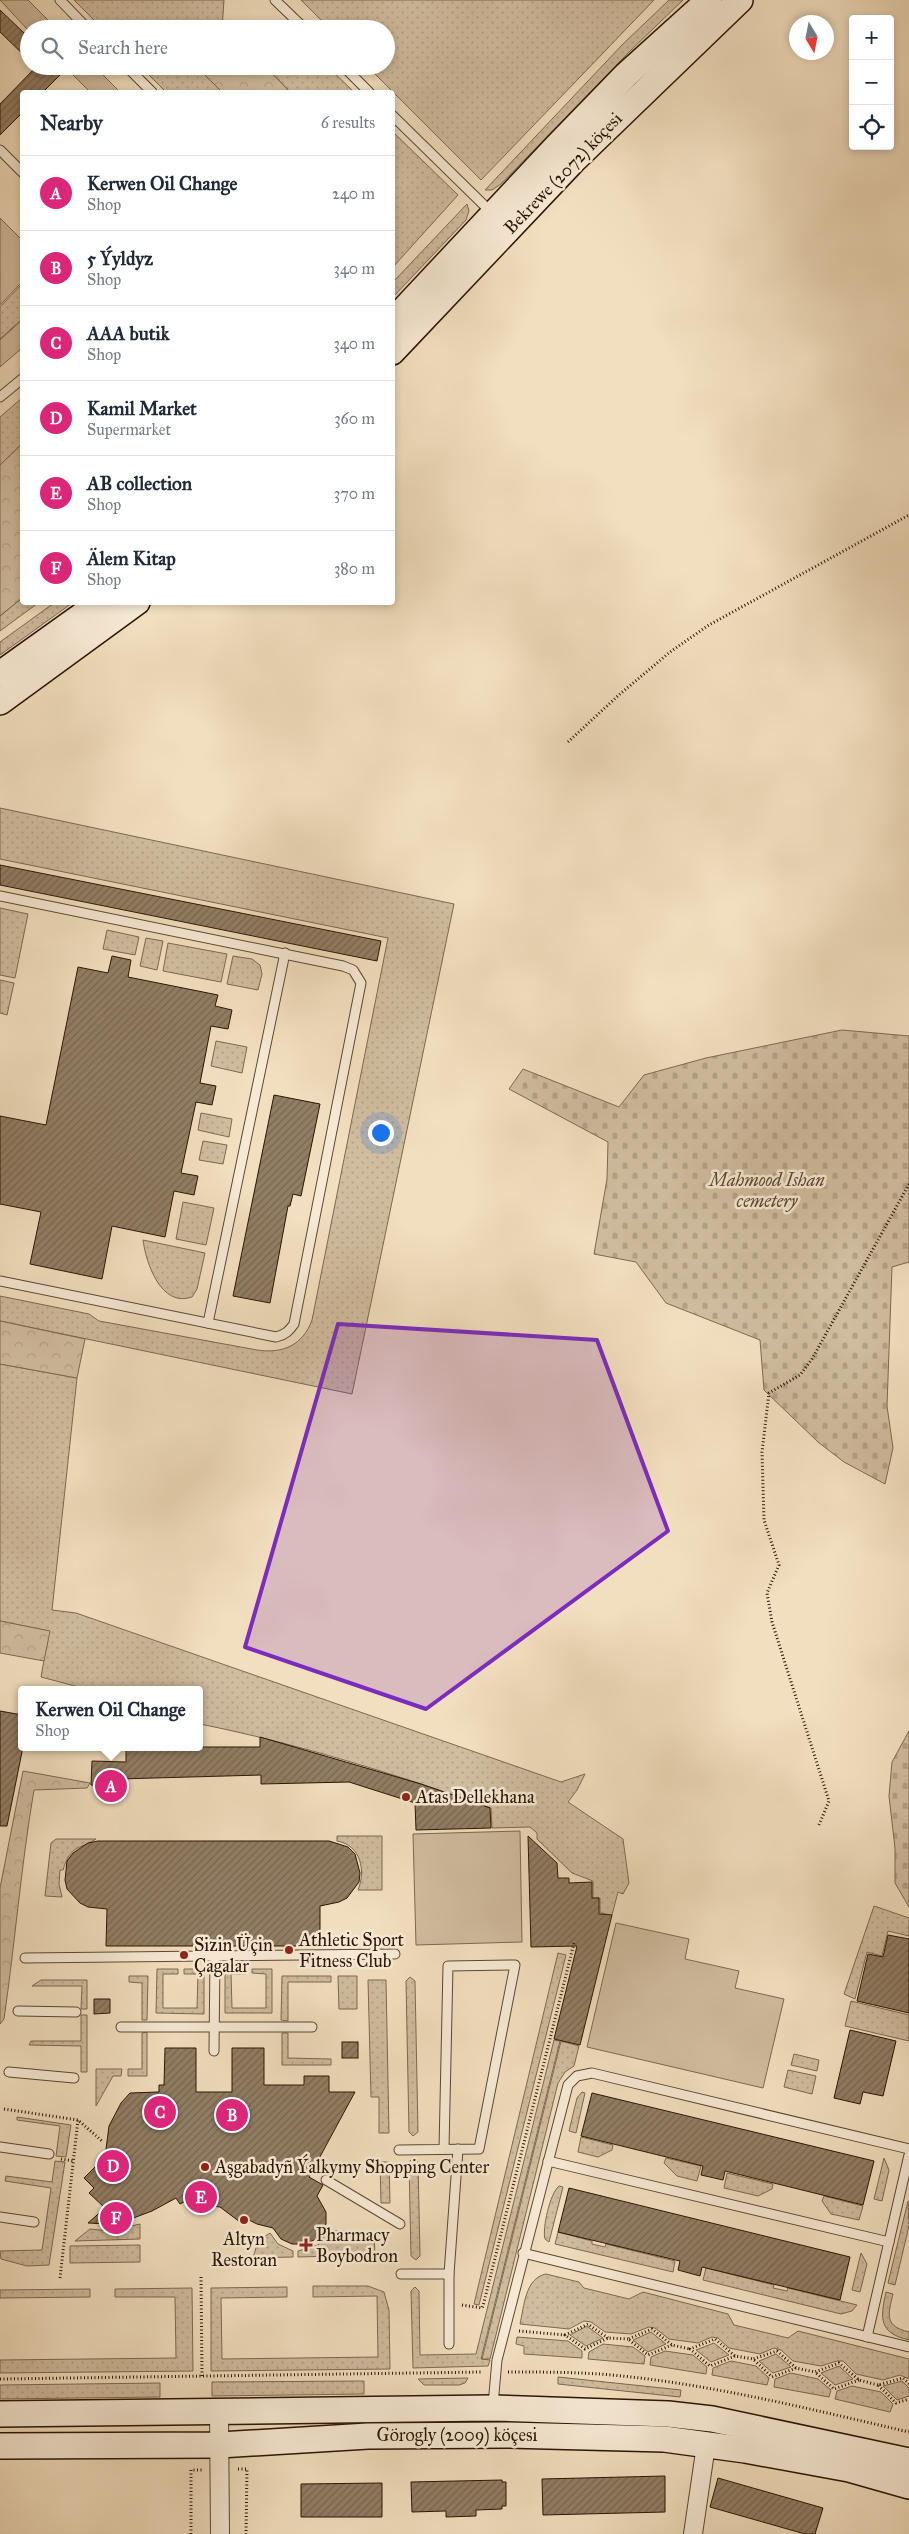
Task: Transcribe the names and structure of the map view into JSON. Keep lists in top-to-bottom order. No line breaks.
{"streets":{"main road":["Bekrewe (2072) köçesi","Görogly (2009) köçesi"]},"parks":["Mahmood Ishan cemetery"],"places":{"other":["Atas Dellekhana","Athletic Sport Fitness Club","Sizin Üçin Çagalar","Aşgabadyñ Ýalkymy Shopping Center","Altyn Restoran"],"health":["Pharmacy Boybodron"]},"north":"bottom","page":{"map_buttons":["+","−"],"search":"Search here","heading":["Nearby","6 results"],"list":[{"mark":"A","name":"Kerwen Oil Change","note":"Shop","value":"240 m"},{"mark":"B","name":"5 Ýyldyz","note":"Shop","value":"340 m"},{"mark":"C","name":"AAA butik","note":"Shop","value":"340 m"},{"mark":"D","name":"Kamil Market","note":"Supermarket","value":"360 m"},{"mark":"E","name":"AB collection","note":"Shop","value":"370 m"},{"mark":"F","name":"Älem Kitap","note":"Shop","value":"380 m"}],"popup":["Kerwen Oil Change","Shop"],"pins":["A","C","B","D","E","F"]}}
